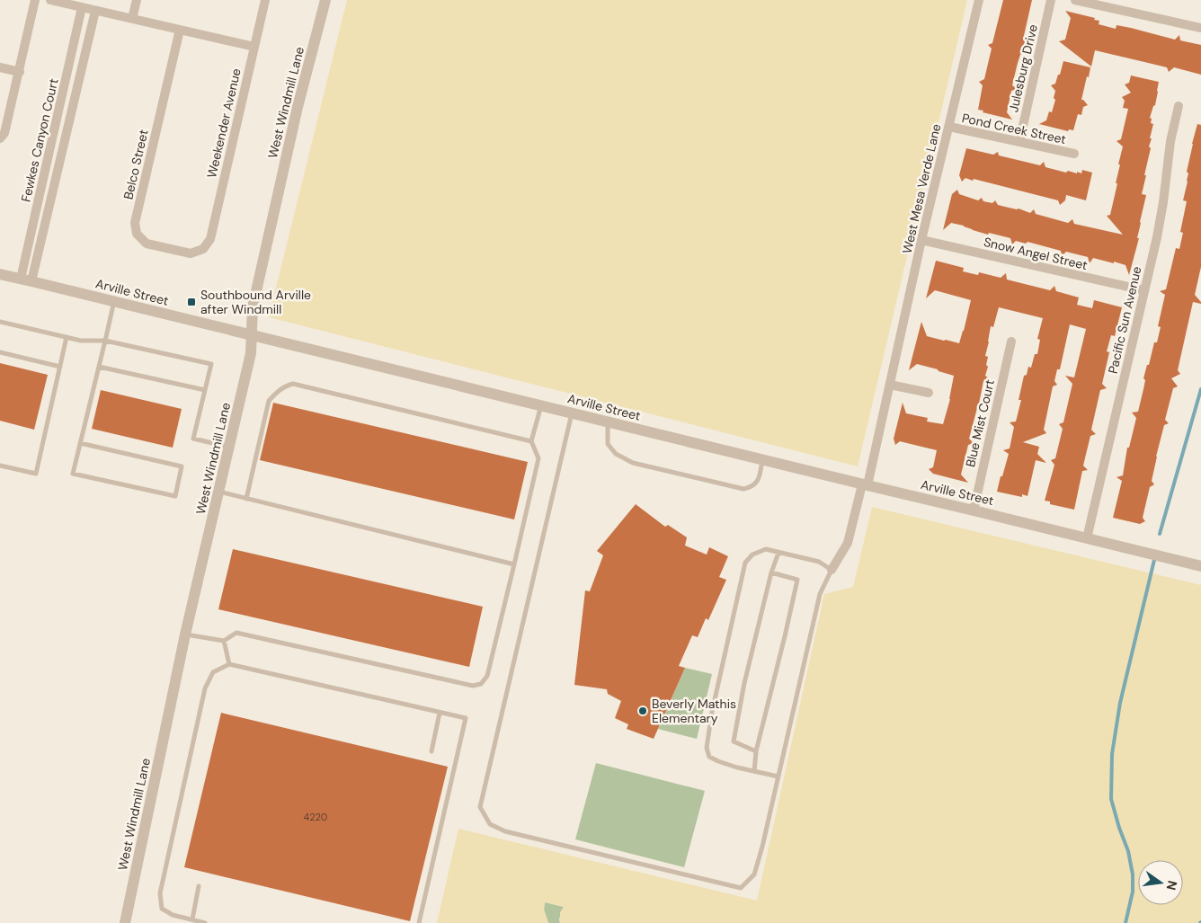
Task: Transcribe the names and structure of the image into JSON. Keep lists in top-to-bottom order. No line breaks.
{"streets":{"street":["Julesburg Drive","West Windmill Lane","Weekender Avenue","Pond Creek Street","Fewkes Canyon Court","Belco Street","West Mesa Verde Lane","Snow Angel Street","Arville Street","Pacific Sun Avenue","Blue Mist Court"]},"crossings":[["Julesburg Drive","Pond Creek Street"],["West Windmill Lane","Arville Street"],["Weekender Avenue","Belco Street"],["Pond Creek Street","West Mesa Verde Lane"],["Fewkes Canyon Court","Arville Street"],["West Mesa Verde Lane","Snow Angel Street"],["West Mesa Verde Lane","Arville Street"],["Snow Angel Street","Pacific Sun Avenue"],["Arville Street","Pacific Sun Avenue"],["Arville Street","Blue Mist Court"]],"places":{"transit":["Southbound Arville after Windmill"],"other":["Beverly Mathis Elementary"]},"house_numbers":["4220"],"north":"right"}
